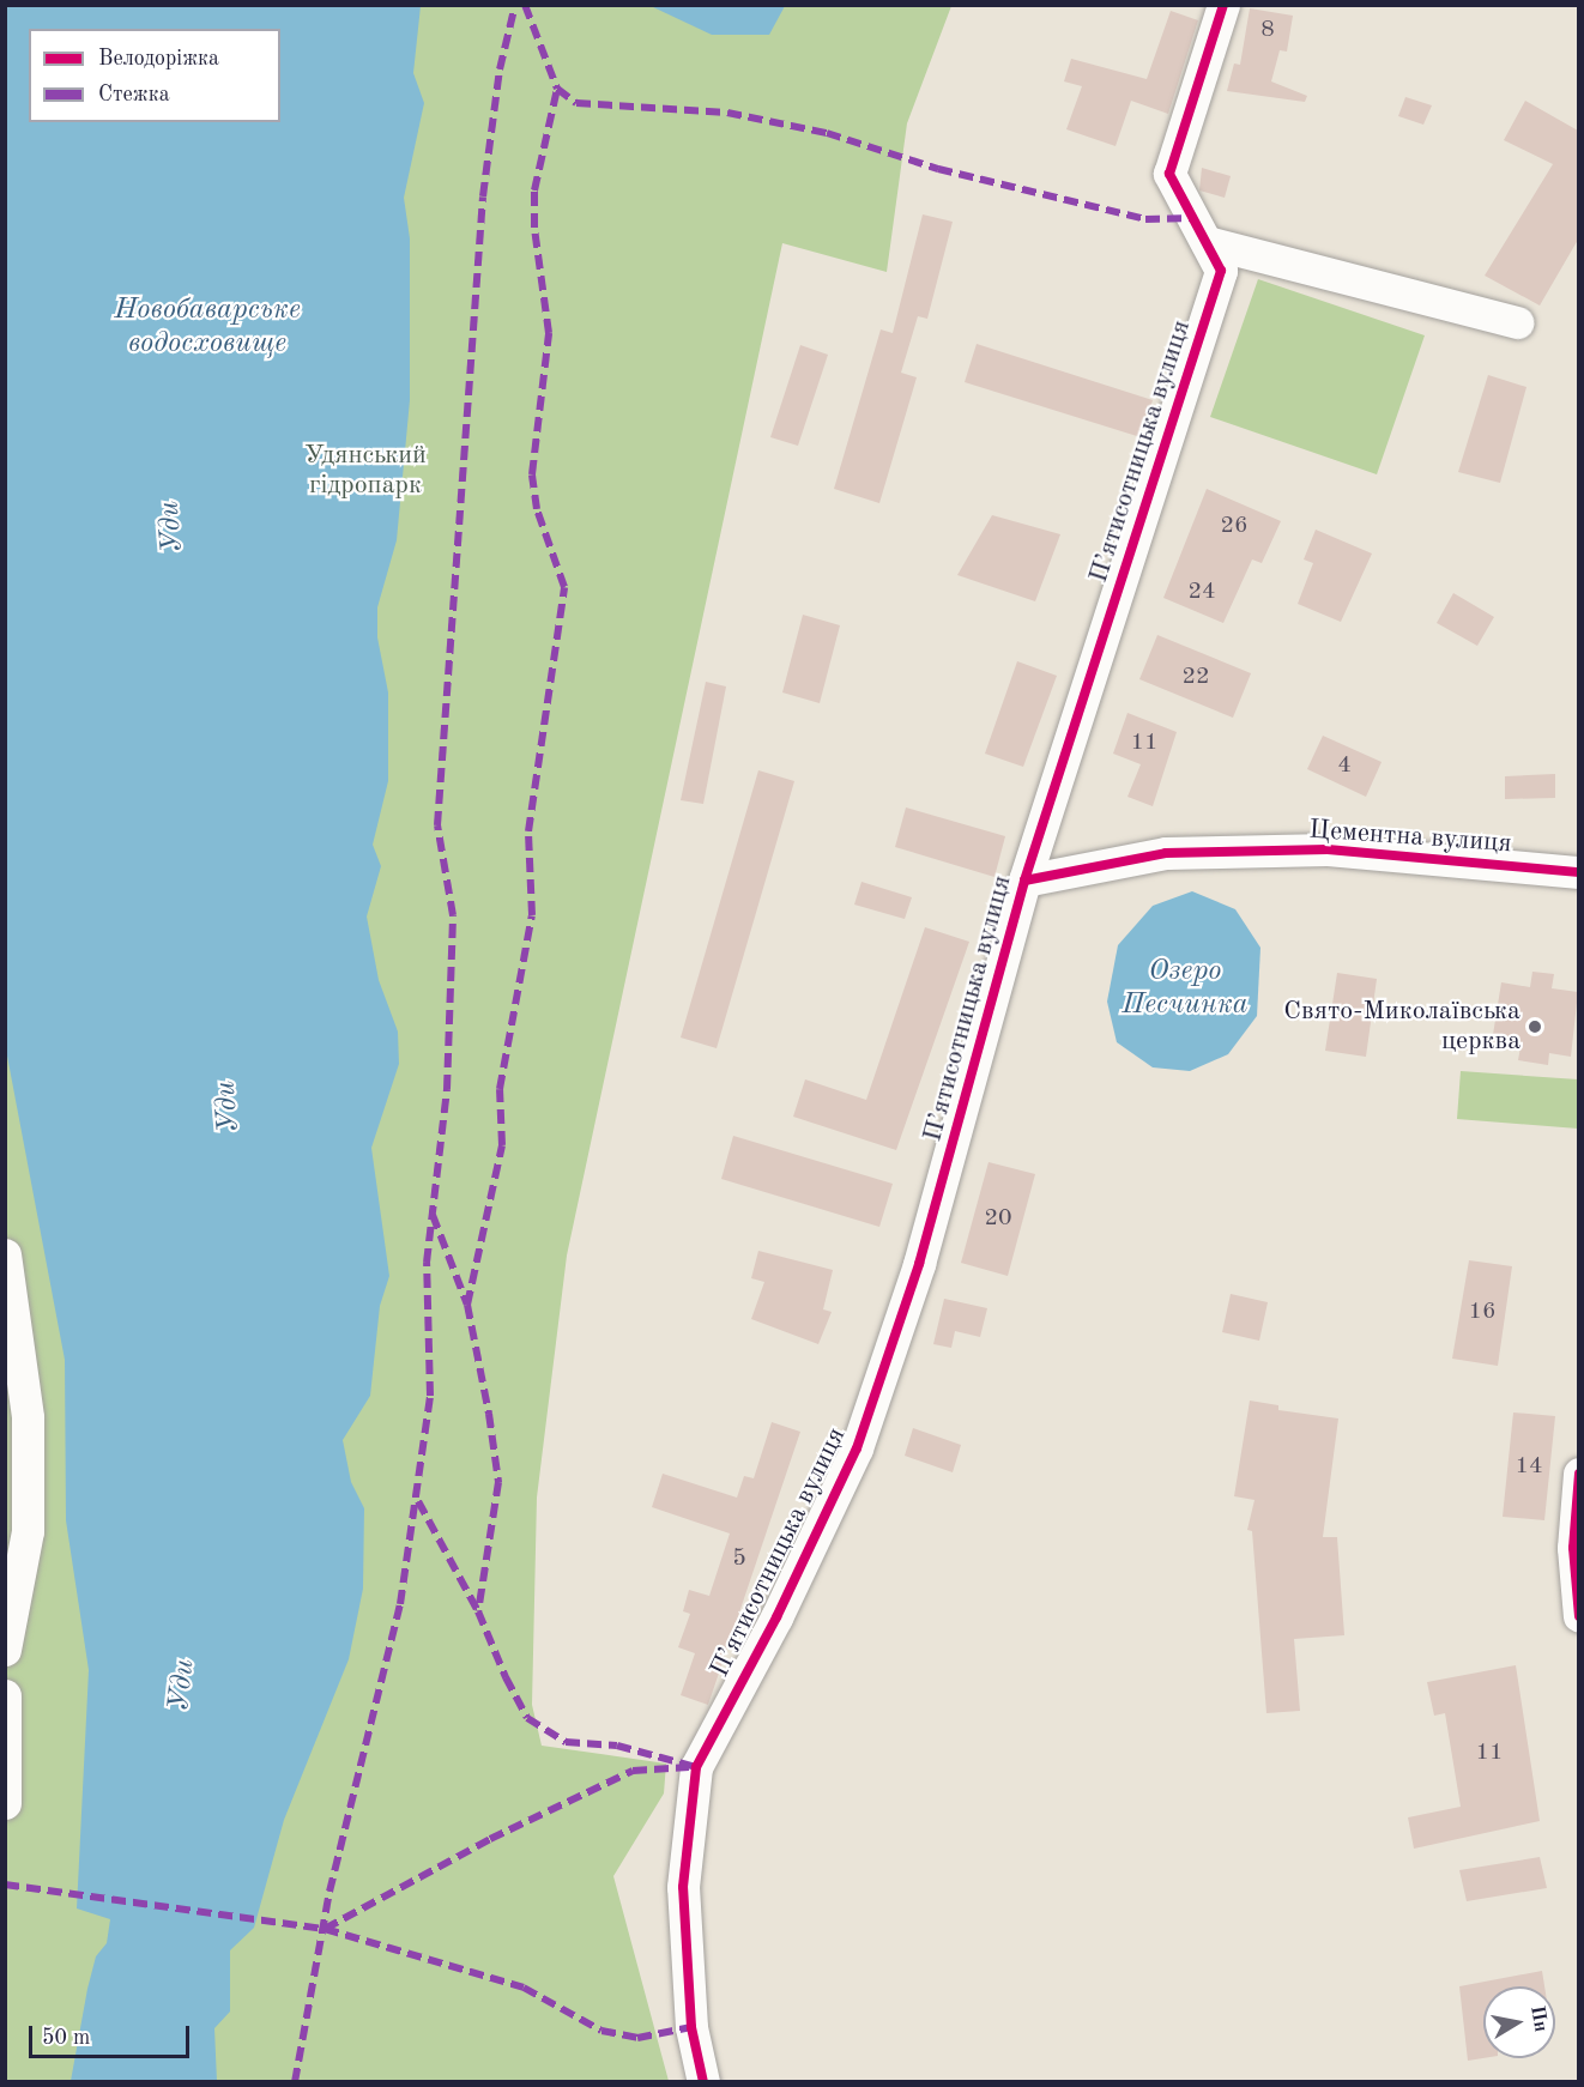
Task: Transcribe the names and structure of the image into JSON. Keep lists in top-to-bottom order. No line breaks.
{"streets":{"street":["П’ятисотницька вулиця","Цементна вулиця"]},"crossings":[["П’ятисотницька вулиця","Цементна вулиця"]],"water":["Новобаварське водосховище","Уди","Озеро Песчинка"],"parks":["Удянський гідропарк"],"places":["Свято-Миколаївська церква"],"house_numbers":["8","26","24","22","11","4","20","16","14","5","11"],"legend":["Велодоріжка","Стежка"],"scale_bar":"50 m","north":"right"}
